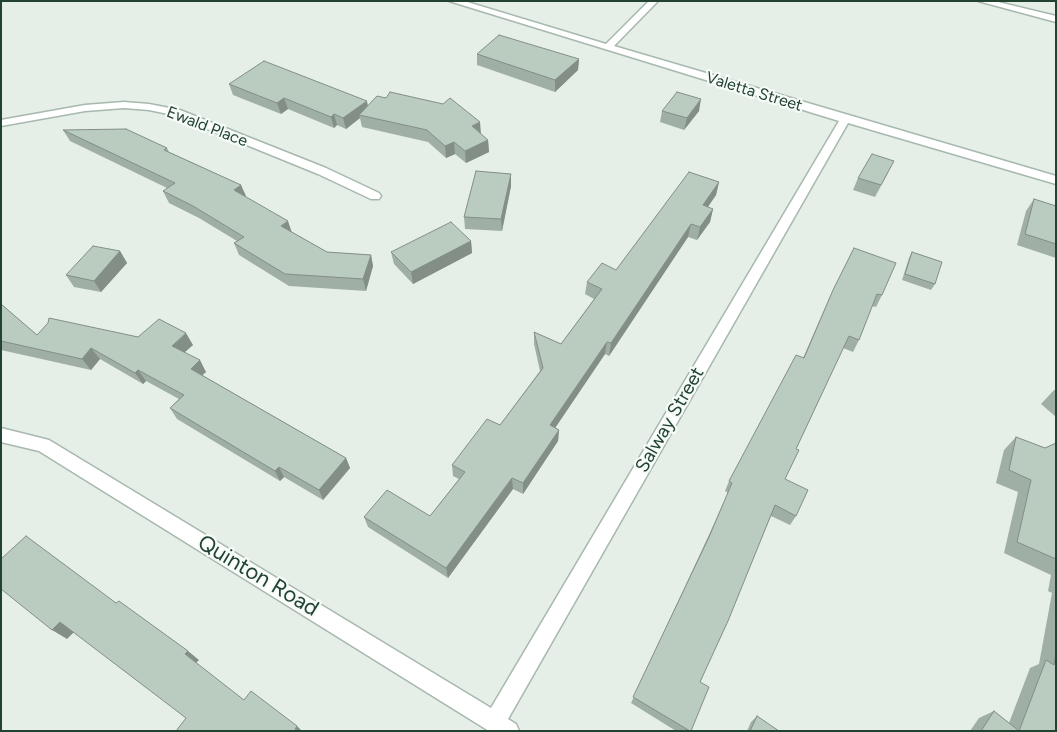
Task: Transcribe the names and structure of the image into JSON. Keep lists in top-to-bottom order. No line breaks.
{"streets":{"street":["Valetta Street","Ewald Place","Salway Street","Quinton Road"]},"crossings":[["Valetta Street","Salway Street"],["Salway Street","Quinton Road"]]}
